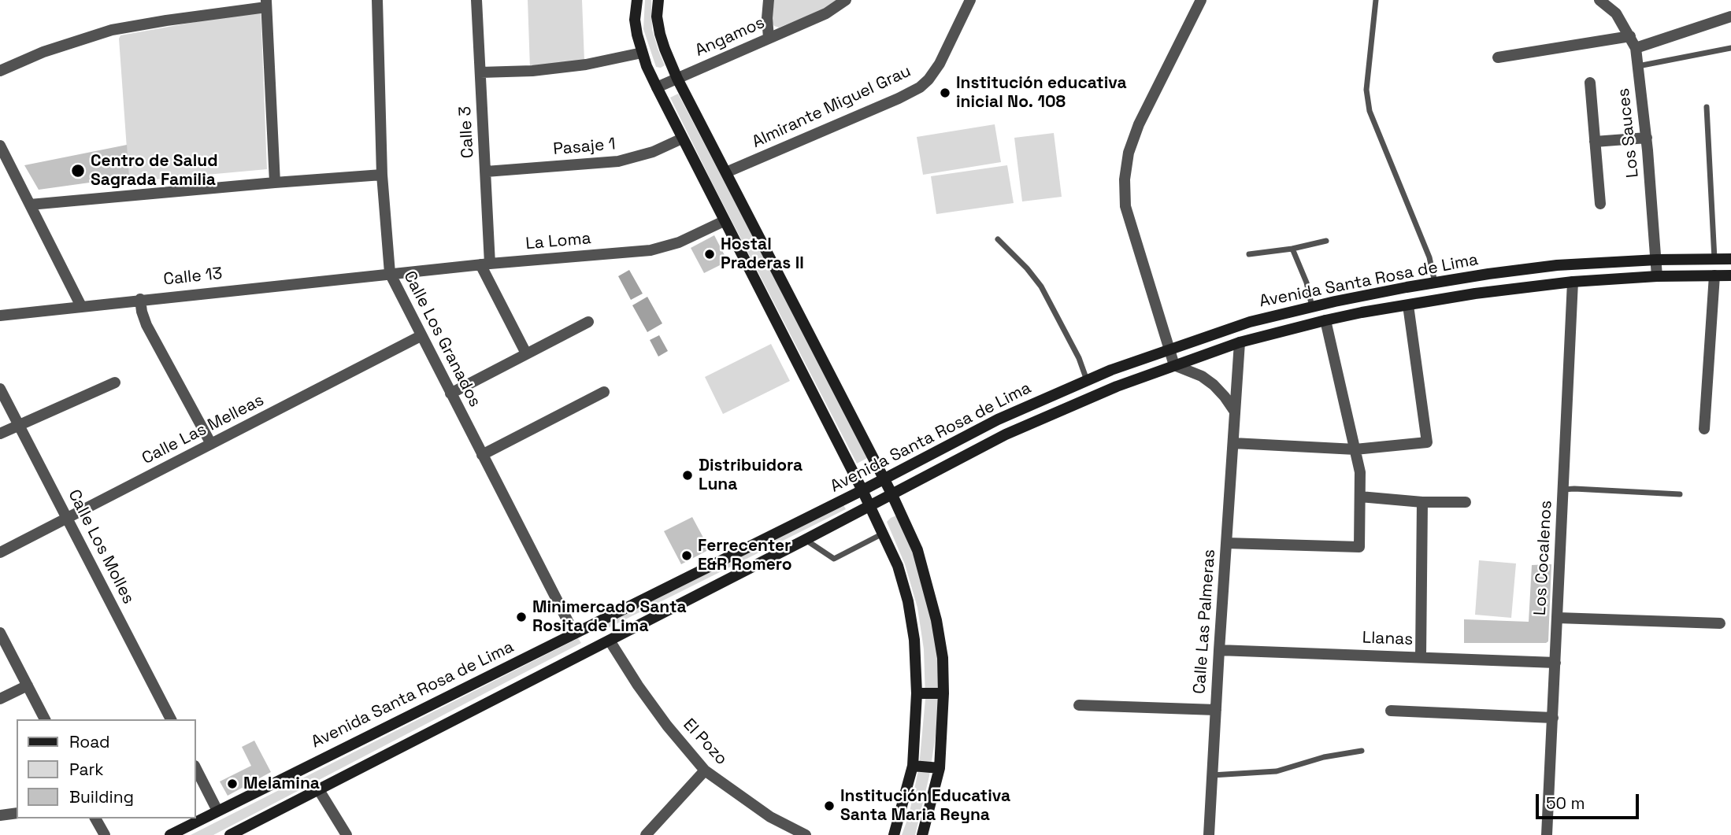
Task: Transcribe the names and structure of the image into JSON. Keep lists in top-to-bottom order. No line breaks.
{"streets":{"main road":["Avenida Santa Rosa de Lima"],"street":["Angamos","Almirante Miguel Grau","Calle 3","Los Sauces","Pasaje 1","La Loma","Calle 13","Calle Los Granados","Calle Las Melleas","Calle Los Molles","Los Cocalenos","Calle Las Palmeras","Llanas","El Pozo"]},"crossings":[["Calle 3","Pasaje 1"],["Calle 3","La Loma"],["Los Sauces","Avenida Santa Rosa de Lima"],["La Loma","Calle 13"],["La Loma","Calle Los Granados"],["Calle 13","Calle Los Granados"],["Avenida Santa Rosa de Lima","Calle Los Granados"],["Avenida Santa Rosa de Lima","Los Cocalenos"],["Avenida Santa Rosa de Lima","Calle Las Palmeras"],["Avenida Santa Rosa de Lima","El Pozo"],["Calle Los Granados","Calle Las Melleas"],["Calle Las Melleas","Calle Los Molles"],["Los Cocalenos","Llanas"],["Calle Las Palmeras","Llanas"]],"places":["Institución educativa inicial No. 108","Centro de Salud Sagrada Familia","Hostal Praderas II","Distribuidora Luna","Ferrecenter E&R Romero","Minimercado Santa Rosita de Lima","Melamina","Institución Educativa Santa Maria Reyna"],"legend":["Road","Park","Building"],"scale_bar":"50 m"}
